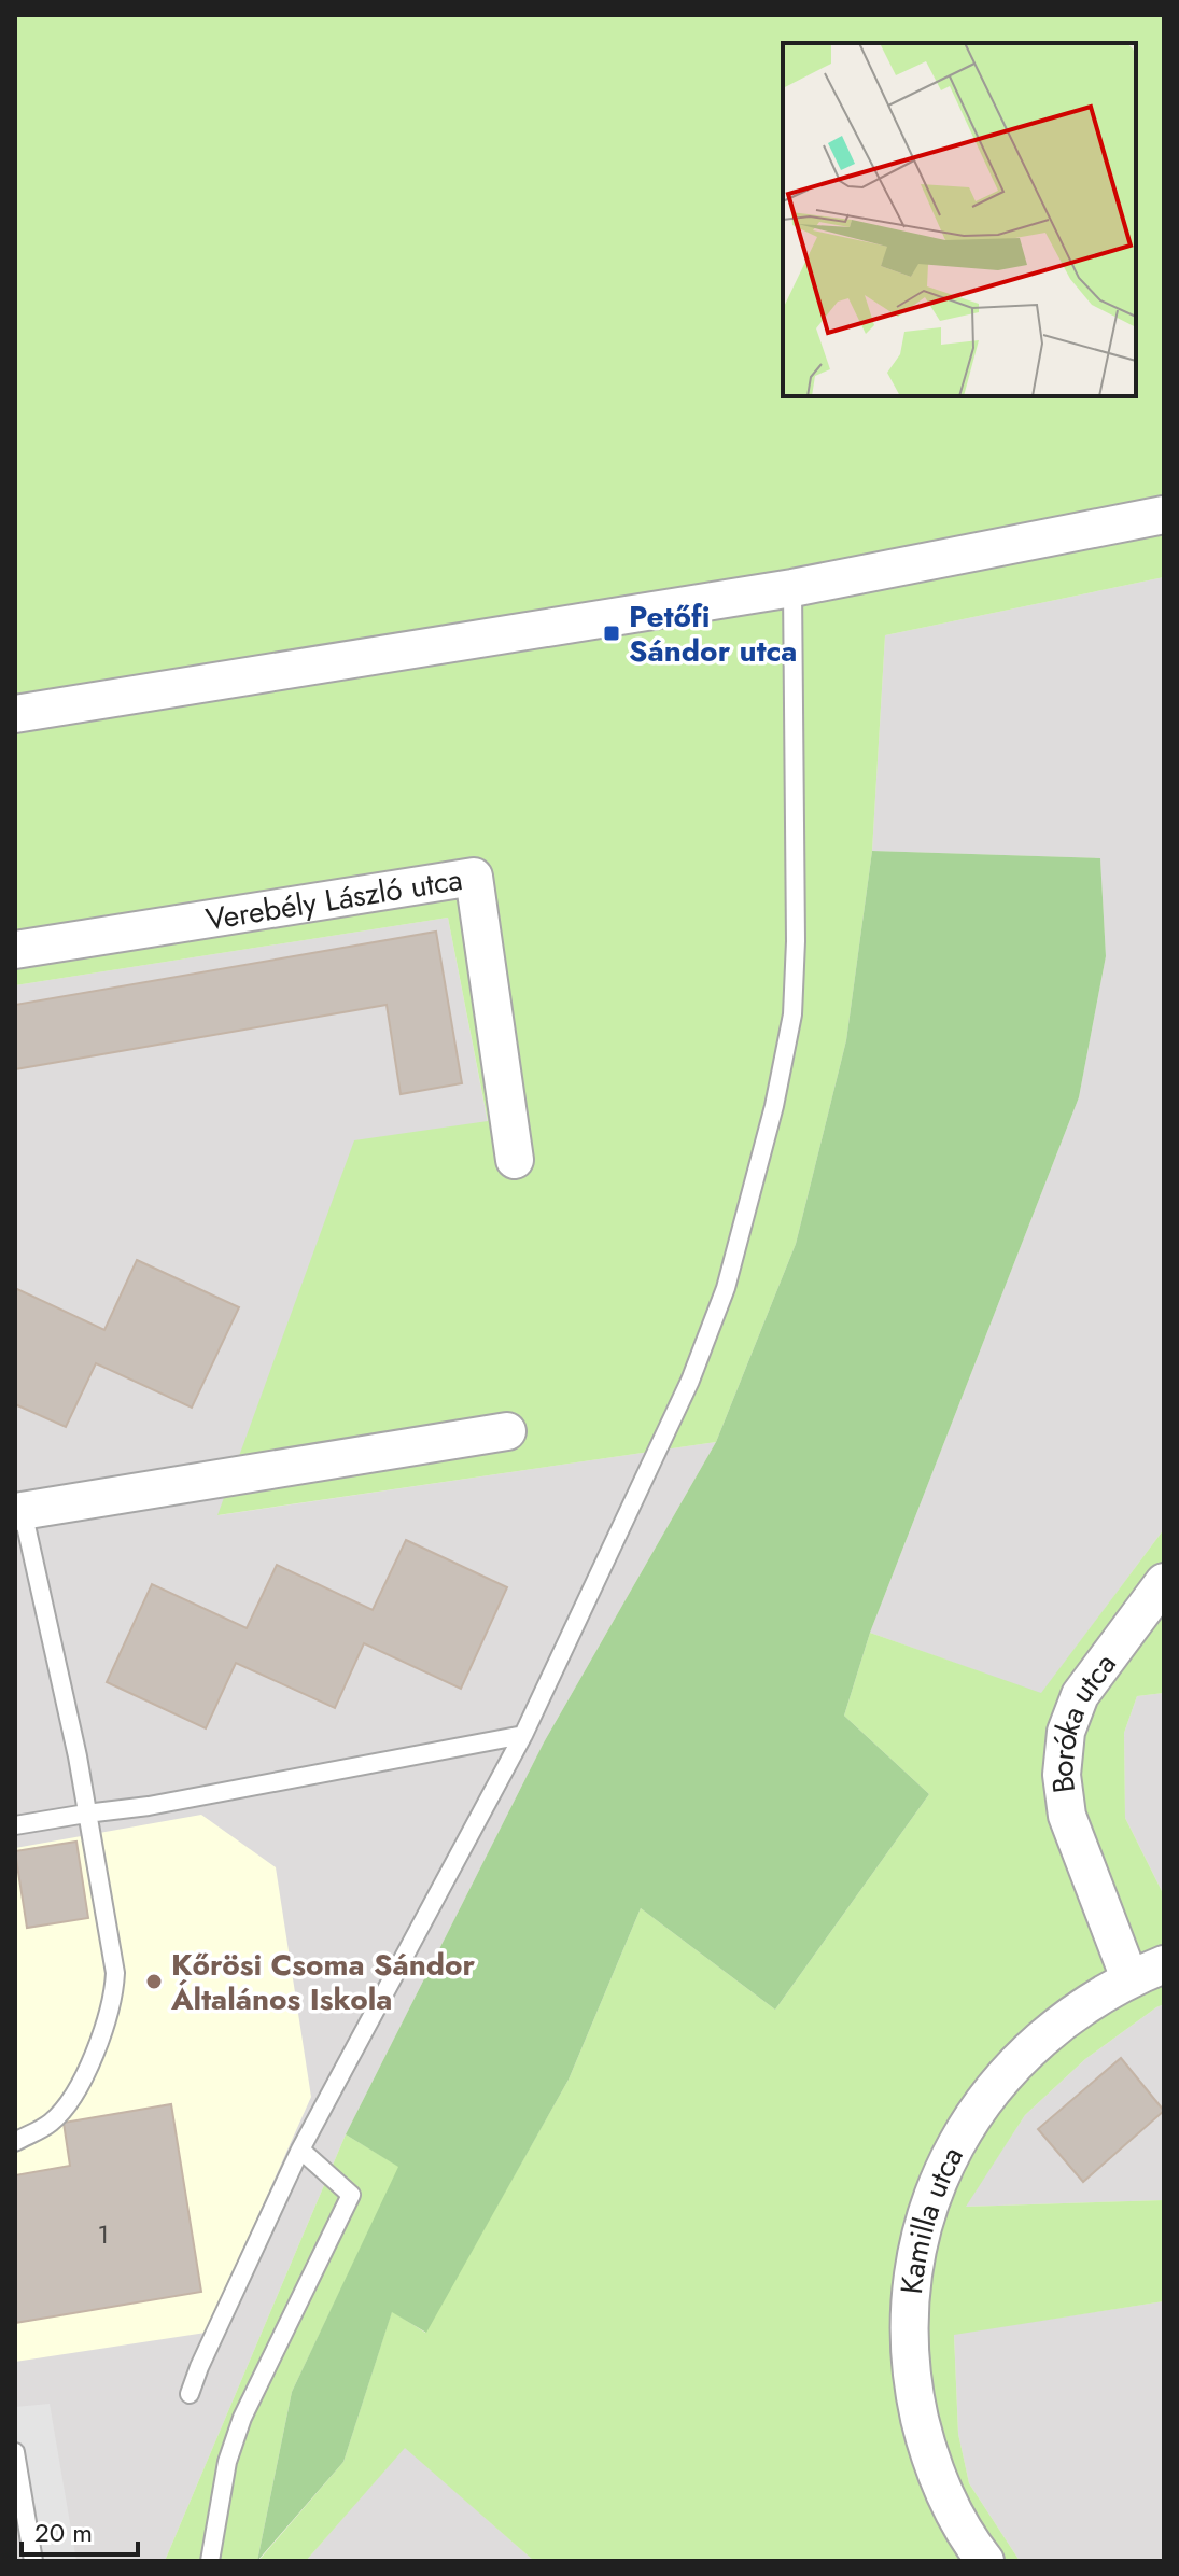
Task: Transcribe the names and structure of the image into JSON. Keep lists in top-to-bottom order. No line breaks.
{"streets":{"street":["Verebély László utca","Boróka utca","Kamilla utca"]},"crossings":[["Boróka utca","Kamilla utca"]],"places":{"transit":["Petőfi Sándor utca"],"other":["Kőrösi Csoma Sándor Általános Iskola"]},"house_numbers":["1"],"scale_bar":"20 m"}
